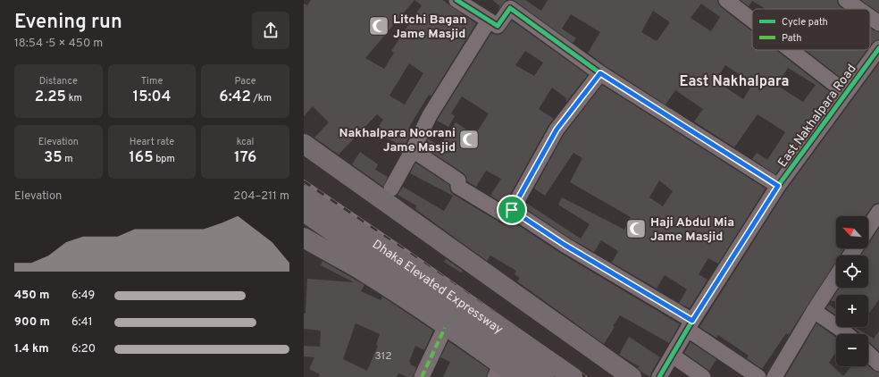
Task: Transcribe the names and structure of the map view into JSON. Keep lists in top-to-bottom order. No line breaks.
{"streets":{"highway":["Dhaka Elevated Expressway"],"street":["East Nakhalpara Road"]},"districts":["East Nakhalpara"],"places":{"mosque":["Litchi Bagan Jame Masjid","Nakhalpara Noorani Jame Masjid","Haji Abdul Mia Jame Masjid"]},"house_numbers":["312"],"legend":["Cycle path","Path"],"north":"top left","page":{"heading":["Evening run","18:54 · 5 × 450 m"],"stats":[["Distance","2.25 km"],["Time","15:04"],["Pace","6:42 /km"],["Elevation","35 m"],["Heart rate","165 bpm"],["kcal","176"]],"chart":["Elevation","204–211 m"],"map_buttons":["+","−"],"list":[{"name":"450 m","note":"6:49"},{"name":"900 m","note":"6:41"},{"name":"1.4 km","note":"6:20"}]}}
